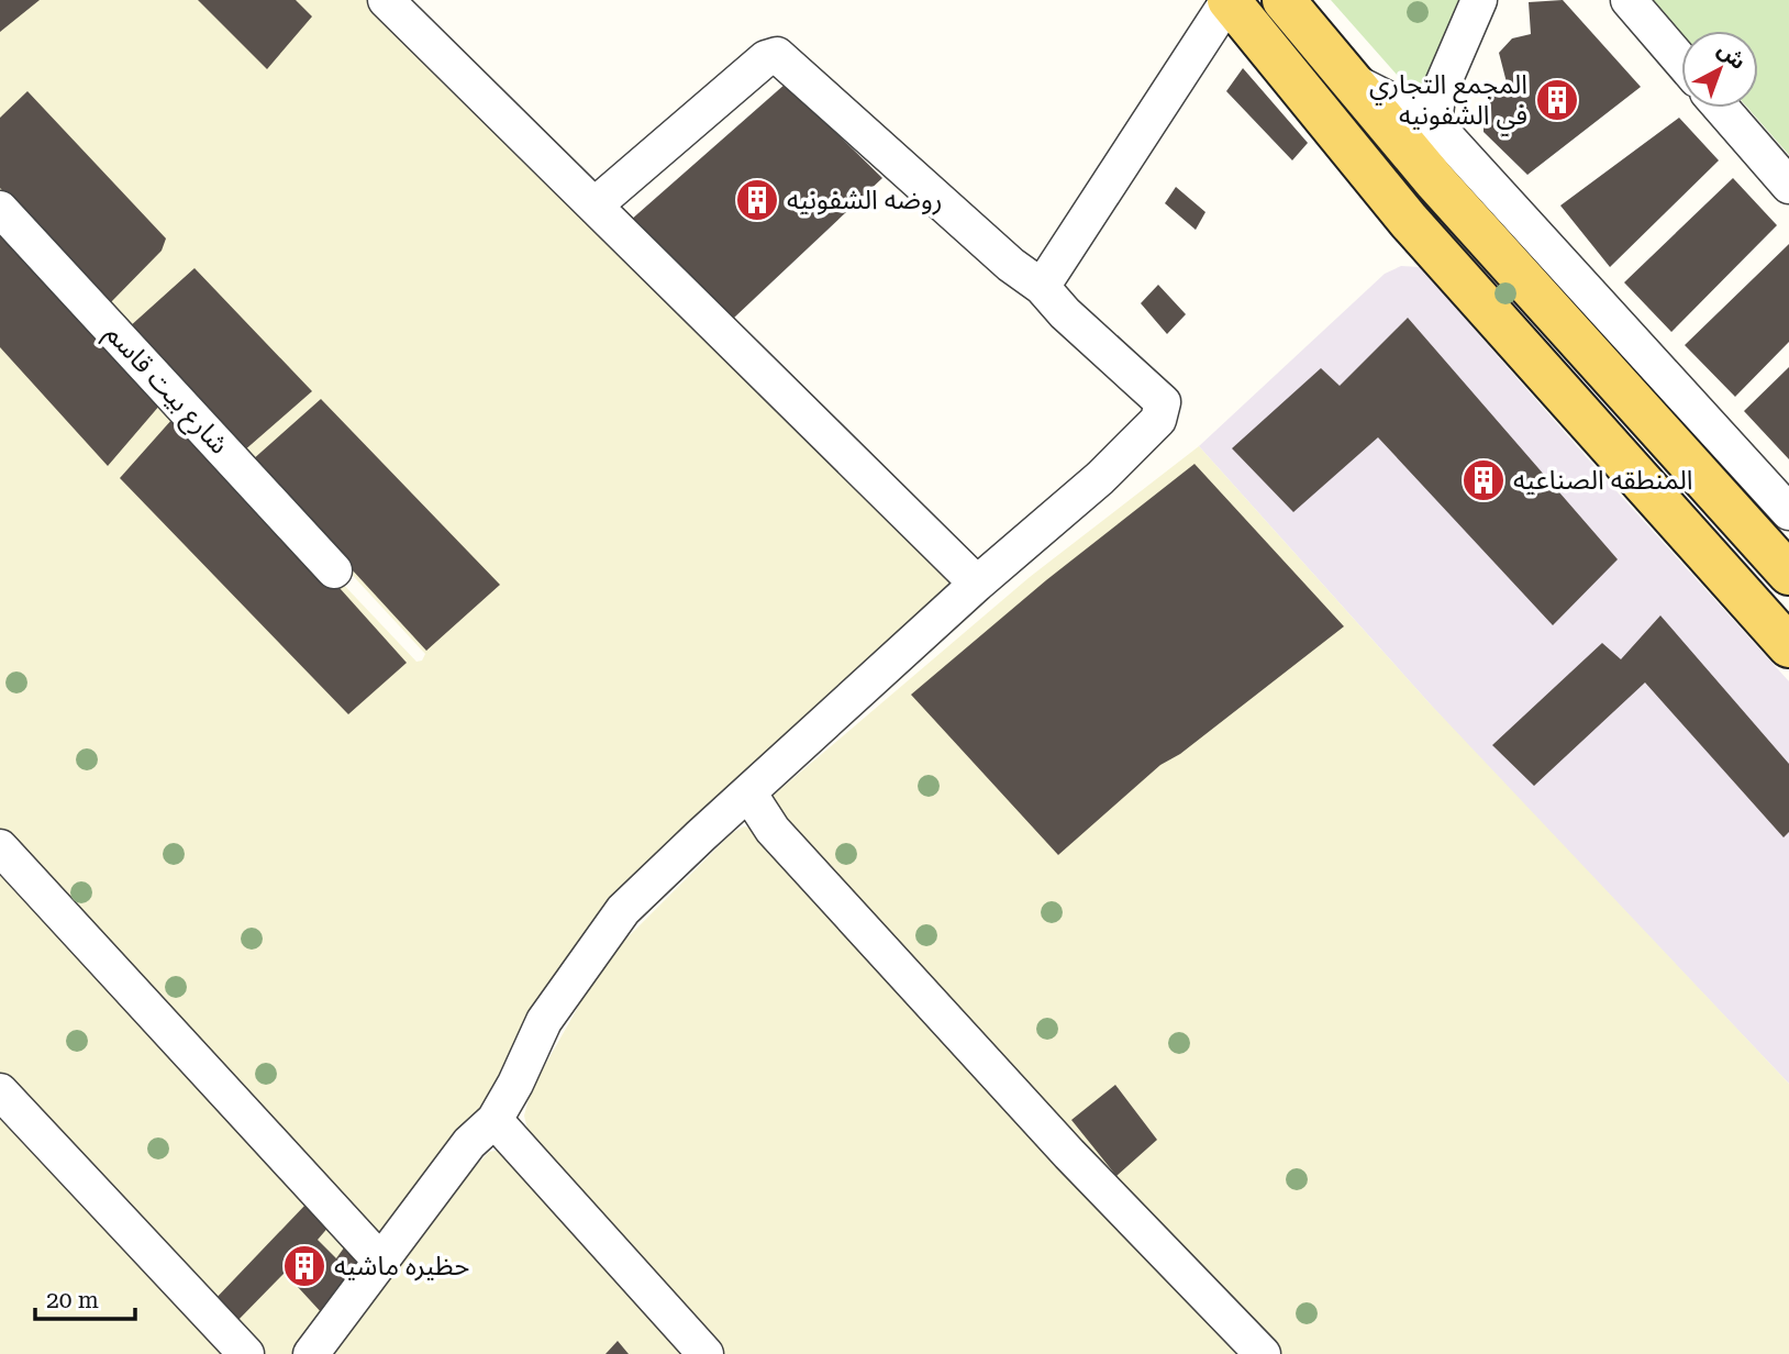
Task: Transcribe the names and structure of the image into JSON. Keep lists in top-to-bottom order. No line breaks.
{"streets":{"street":["شارع بيت قاسم"]},"places":{"building":["المجمع التجاري في الشفونيه","روضه الشفونيه","المنطقه الصناعيه","حظيره ماشيه"]},"scale_bar":"20 m","north":"top right"}
